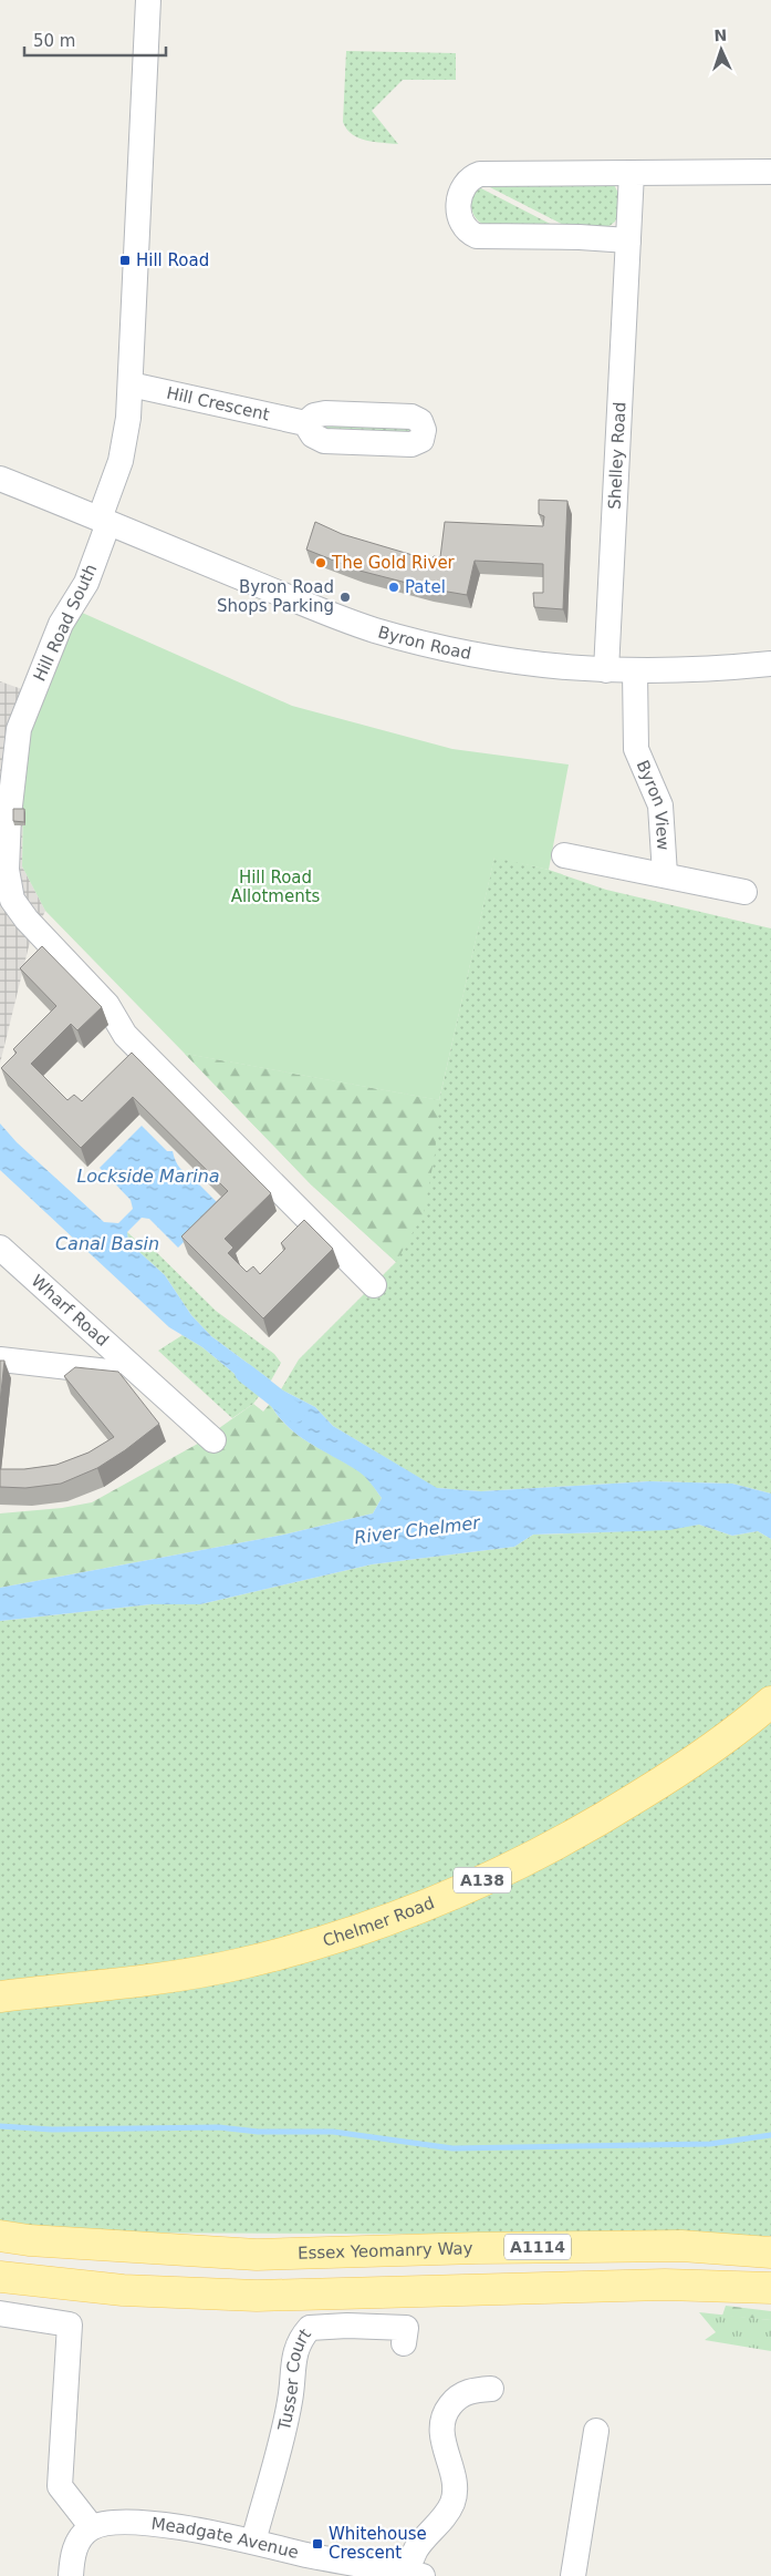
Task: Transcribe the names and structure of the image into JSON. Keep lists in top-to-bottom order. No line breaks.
{"streets":{"main road":["A138","Chelmer Road","A1114","Essex Yeomanry Way"],"street":["Hill Crescent","Shelley Road","Hill Road South","Byron Road","Byron View","Wharf Road","Tusser Court","Meadgate Avenue"]},"crossings":[["Shelley Road","Byron Road"],["Hill Road South","Byron Road"],["Byron Road","Byron View"],["Tusser Court","Meadgate Avenue"]],"water":["Lockside Marina","Canal Basin","River Chelmer"],"parks":["Hill Road Allotments"],"places":{"transit":["Hill Road","Whitehouse Crescent"],"other":["The Gold River","Patel","Byron Road Shops Parking"]},"scale_bar":"50 m","north":"top"}
